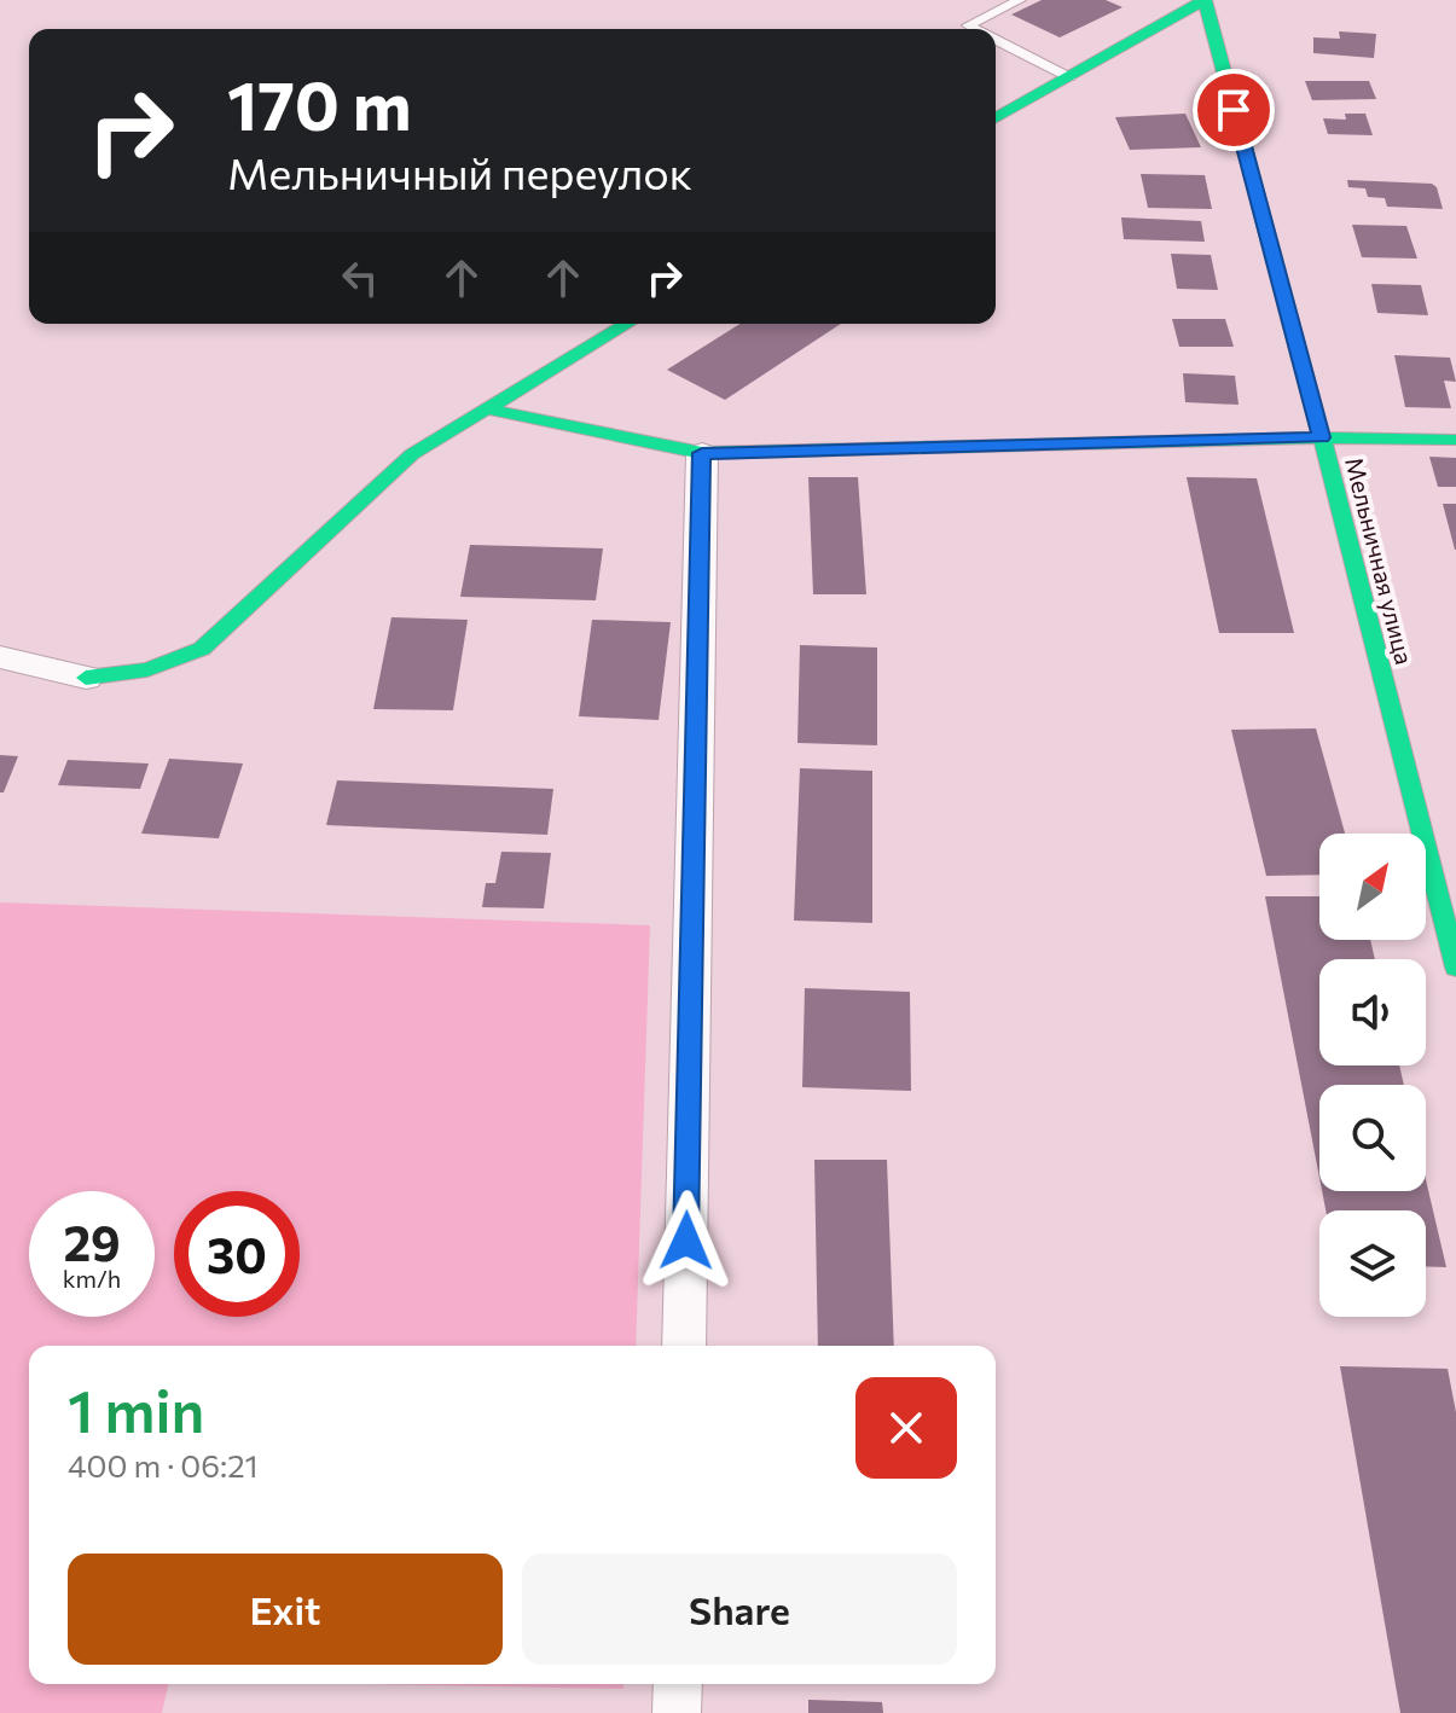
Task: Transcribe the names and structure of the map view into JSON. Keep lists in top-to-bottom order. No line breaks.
{"streets":{"street":["Мельничная улица"]},"north":"top right","page":{"turn":["170 m","Мельничный переулок"],"speed":"29 km/h","limit":"30","heading":["1 min","400 m · 06:21"],"buttons":["Exit","Share"]}}
